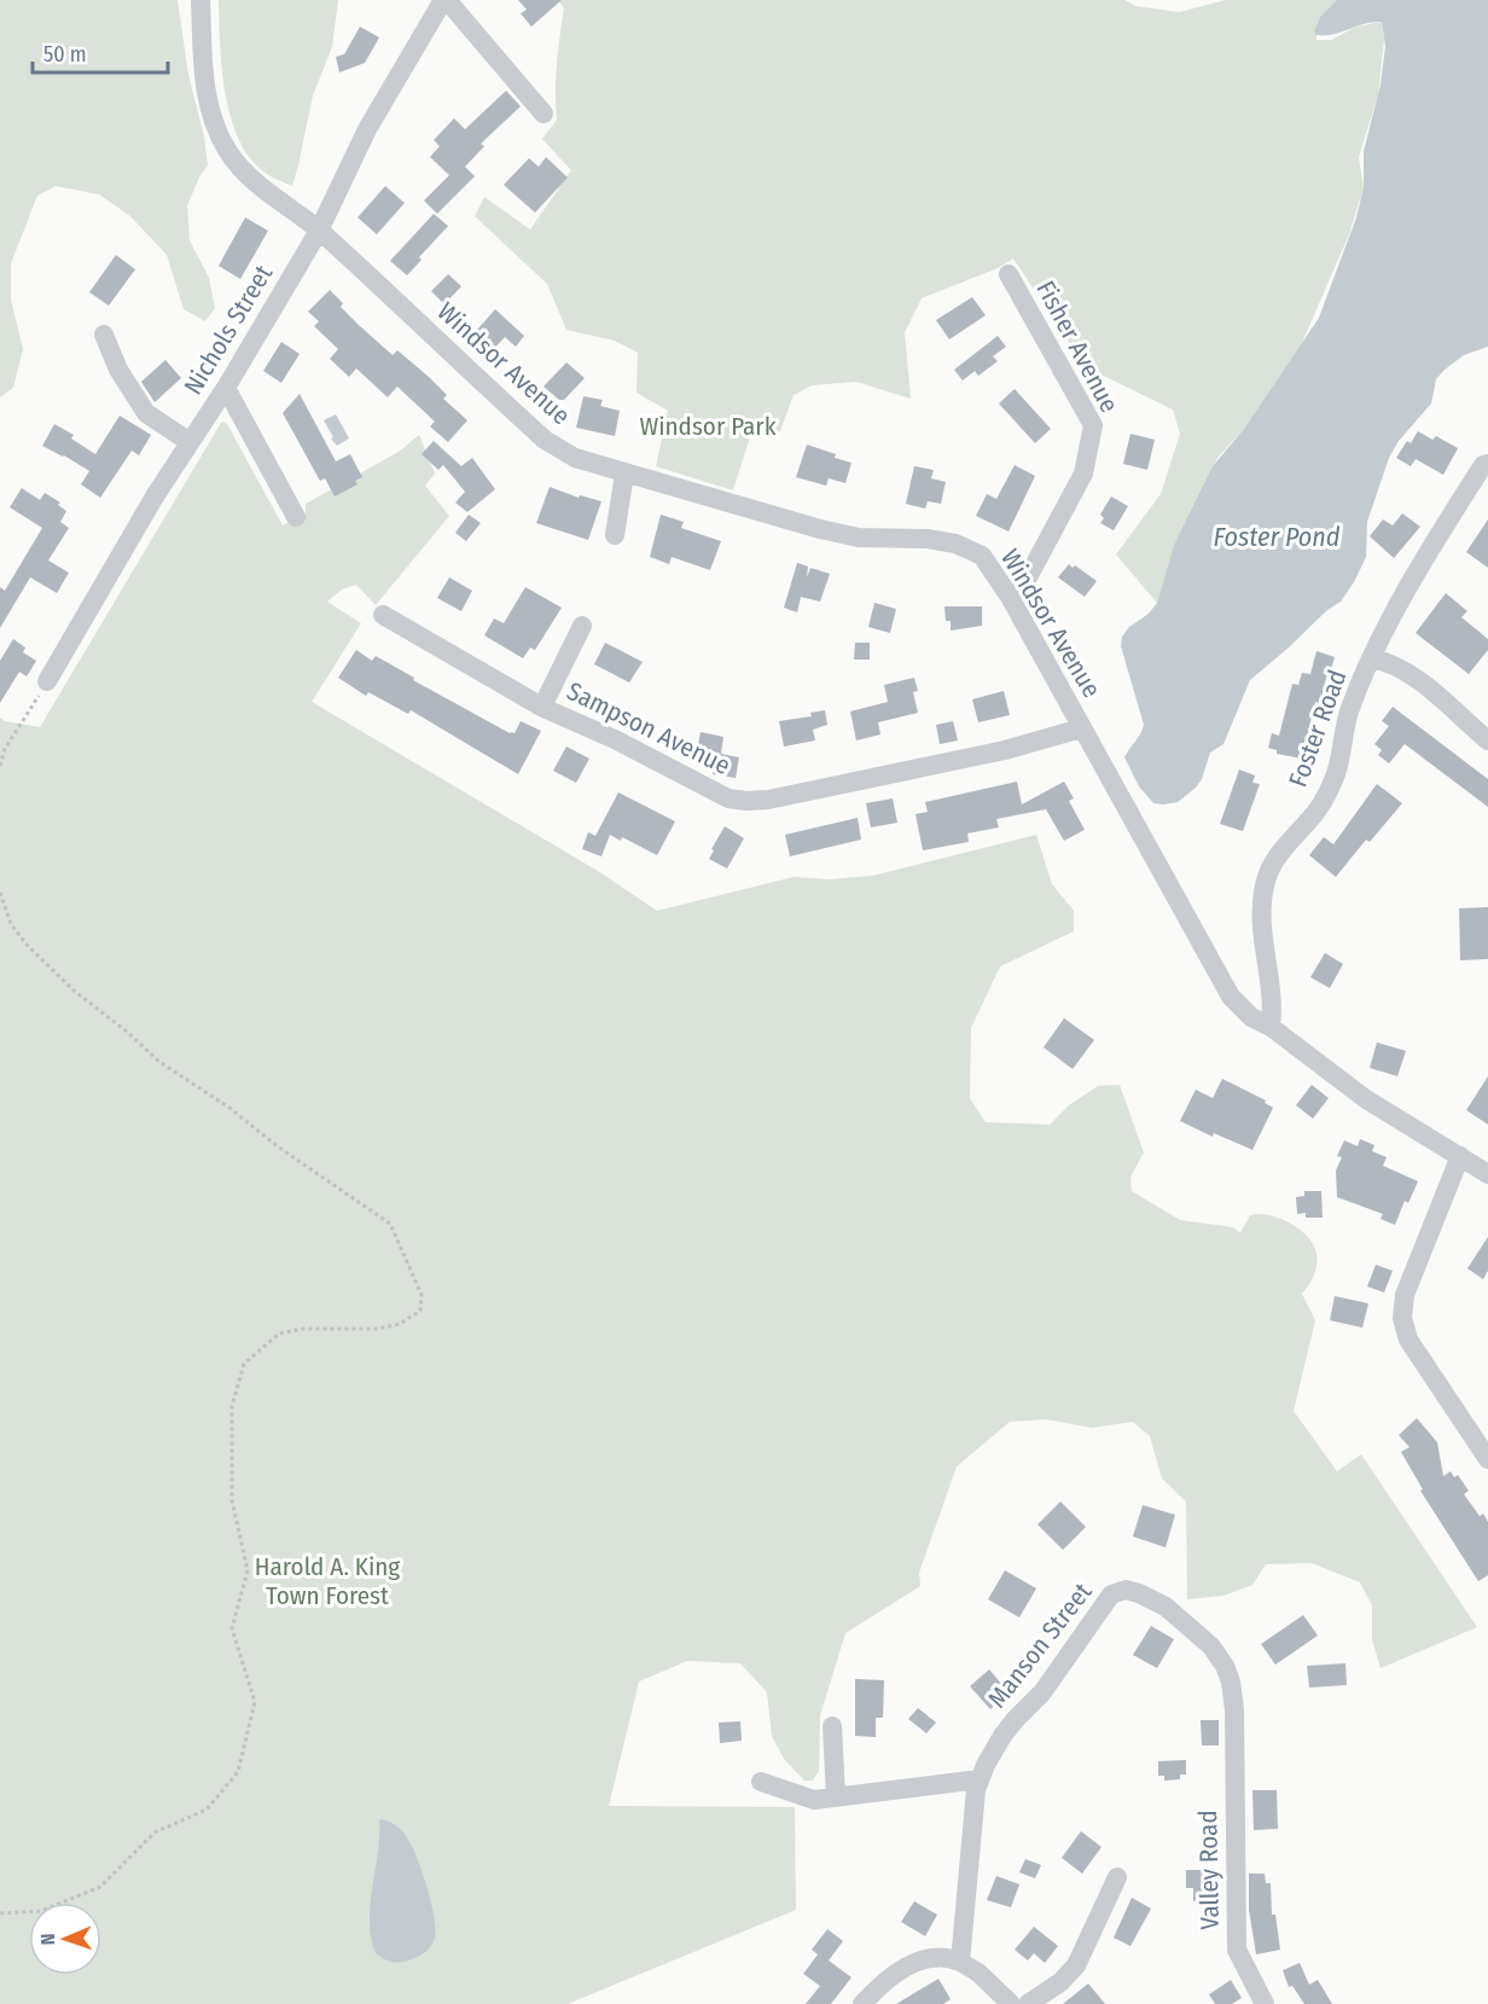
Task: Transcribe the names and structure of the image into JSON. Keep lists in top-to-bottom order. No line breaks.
{"streets":{"street":["Nichols Street","Fisher Avenue","Windsor Avenue","Sampson Avenue","Foster Road","Manson Street","Valley Road"]},"crossings":[["Nichols Street","Windsor Avenue"],["Fisher Avenue","Windsor Avenue"],["Windsor Avenue","Sampson Avenue"],["Windsor Avenue","Foster Road"],["Manson Street","Valley Road"]],"water":["Foster Pond"],"parks":["Windsor Park","Harold A. King Town Forest"],"scale_bar":"50 m","north":"left"}
